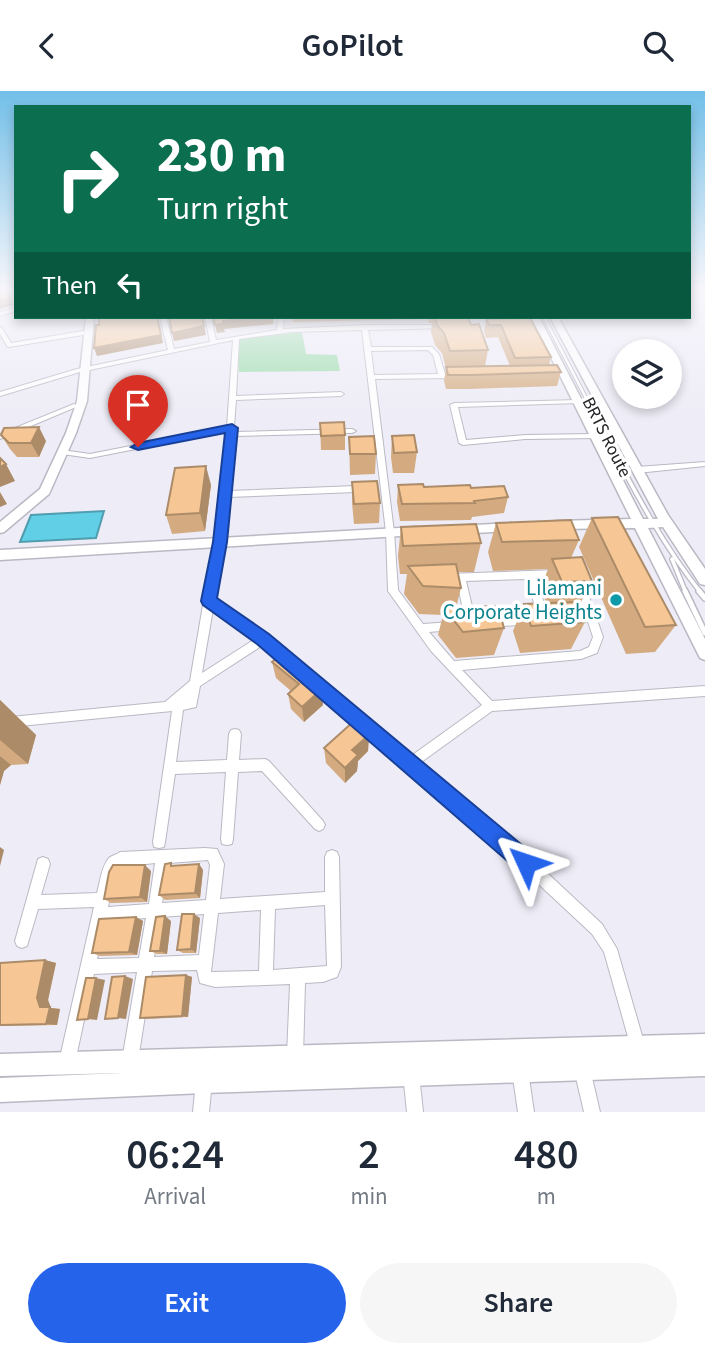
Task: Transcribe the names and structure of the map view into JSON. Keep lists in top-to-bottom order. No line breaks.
{"streets":{"lane":["BRTS Route"]},"places":["Lilamani Corporate Heights"],"page":{"header":"GoPilot","turn":["230 m","Turn right"],"then":"Then","eta":["06:24","Arrival","2","min","480","m"],"buttons":["Exit","Share"]}}
